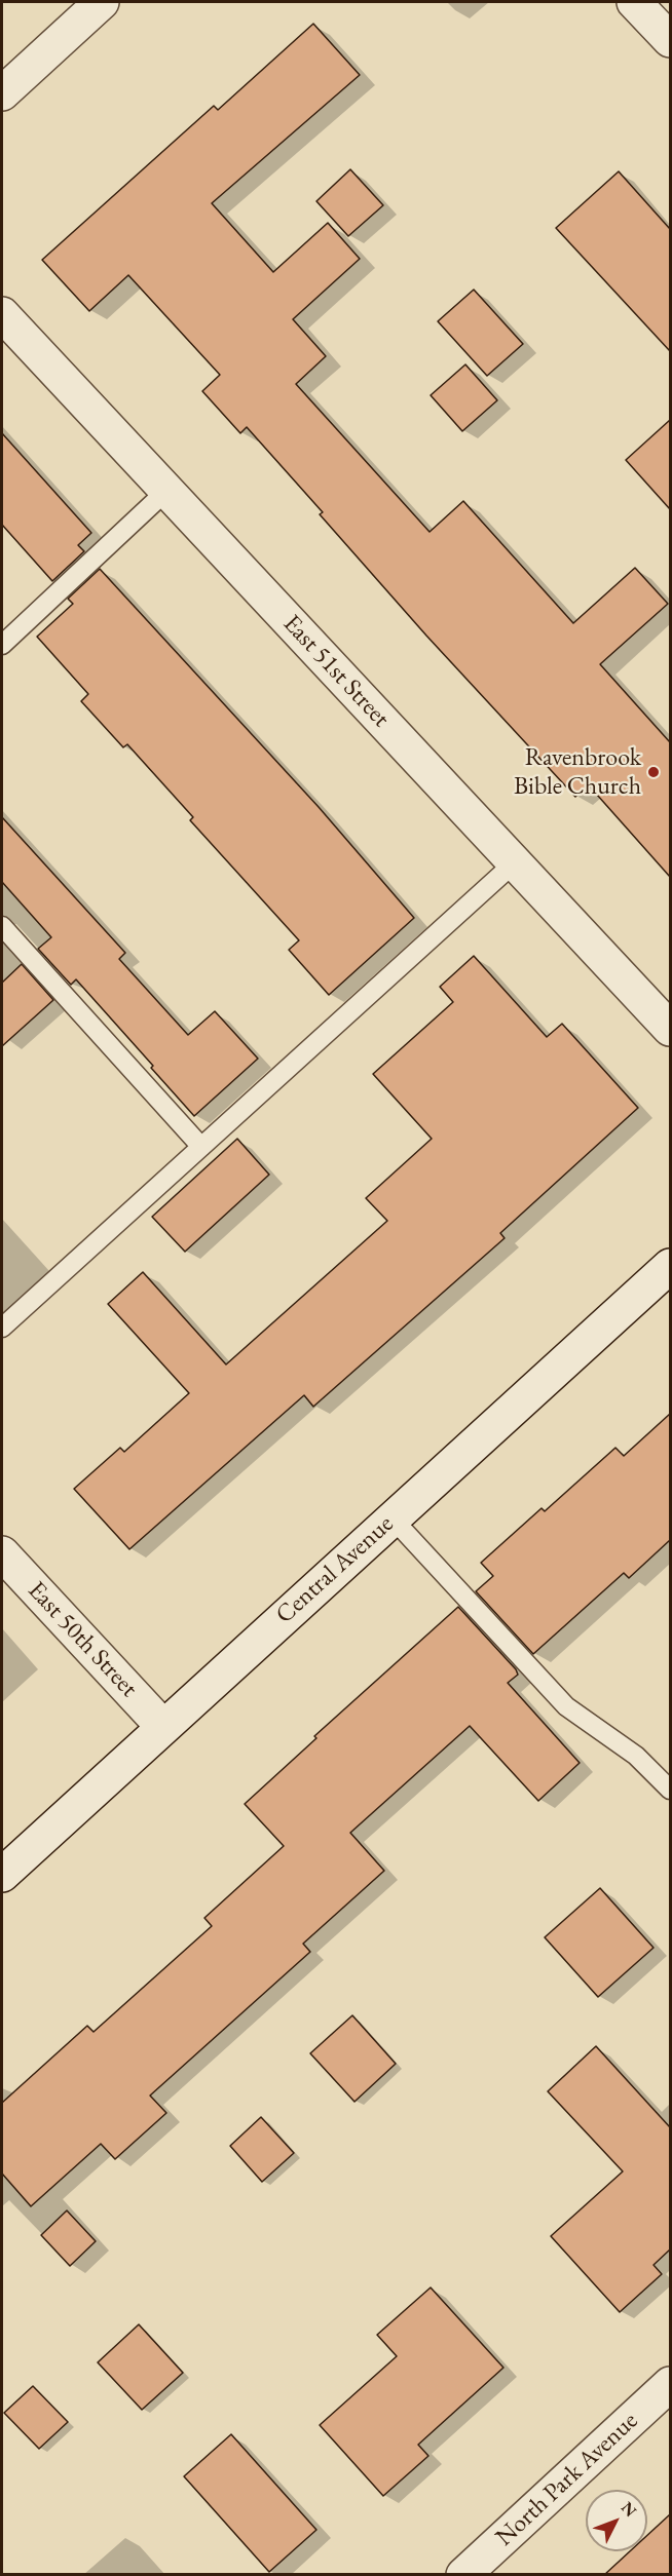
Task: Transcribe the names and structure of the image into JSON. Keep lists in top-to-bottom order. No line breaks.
{"streets":{"street":["East 51st Street","Central Avenue","East 50th Street","North Park Avenue"]},"crossings":[["Central Avenue","East 50th Street"]],"places":["Ravenbrook Bible Church"],"north":"top right"}
